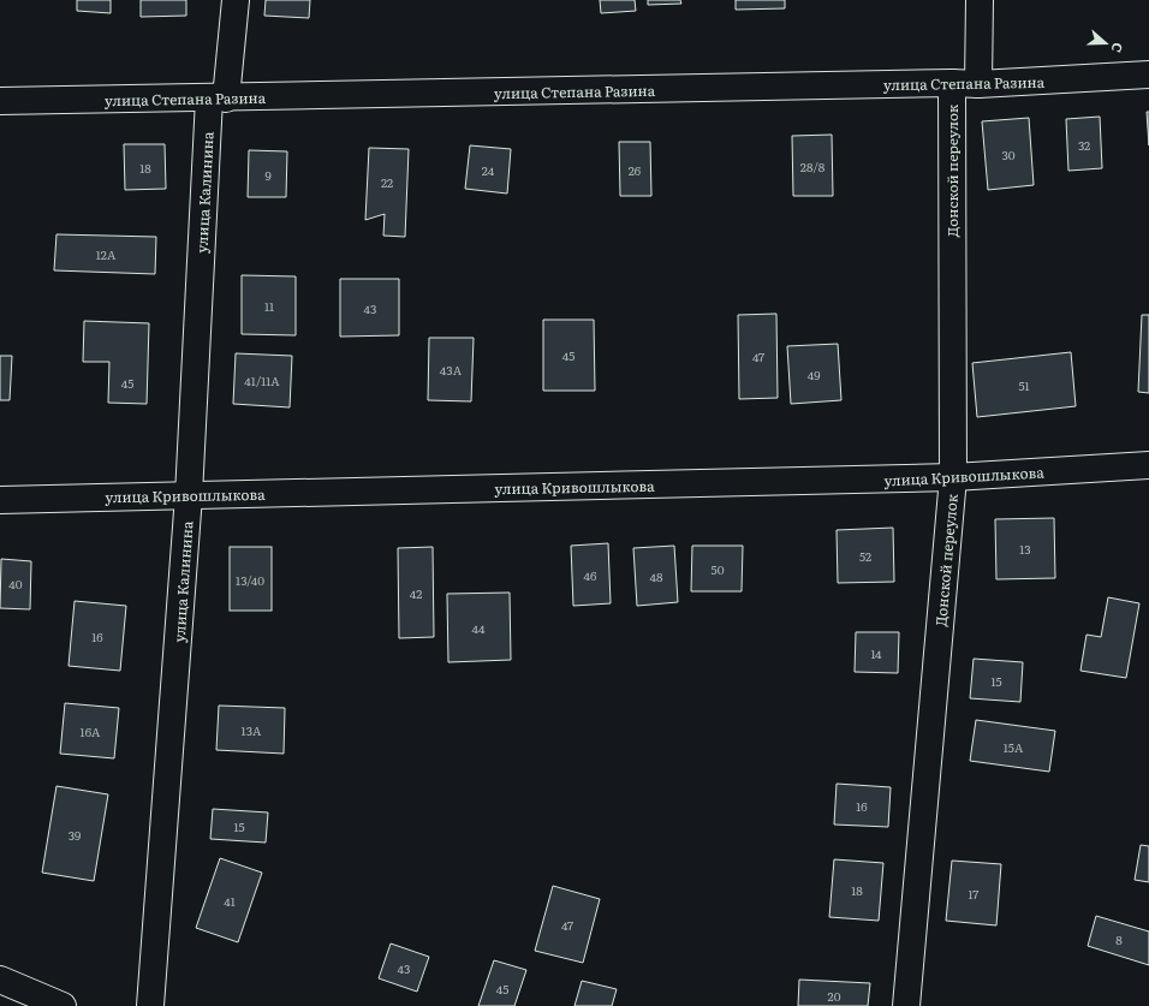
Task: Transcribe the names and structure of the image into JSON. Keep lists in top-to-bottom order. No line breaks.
{"streets":{"street":["улица Степана Разина","Донской переулок","улица Калинина","улица Кривошлыкова"]},"crossings":[["улица Степана Разина","Донской переулок"],["улица Степана Разина","улица Калинина"],["Донской переулок","улица Кривошлыкова"],["улица Калинина","улица Кривошлыкова"]],"house_numbers":["32","30","28/8","18","24","26","9","22","12А","11","43","45","47","43А","49","41/11А","45","51","13","52","50","46","48","13/40","40","42","44","16","14","15","13А","16А","15А","16","15","39","18","17","41","47","8","43","45","20"],"north":"right"}
